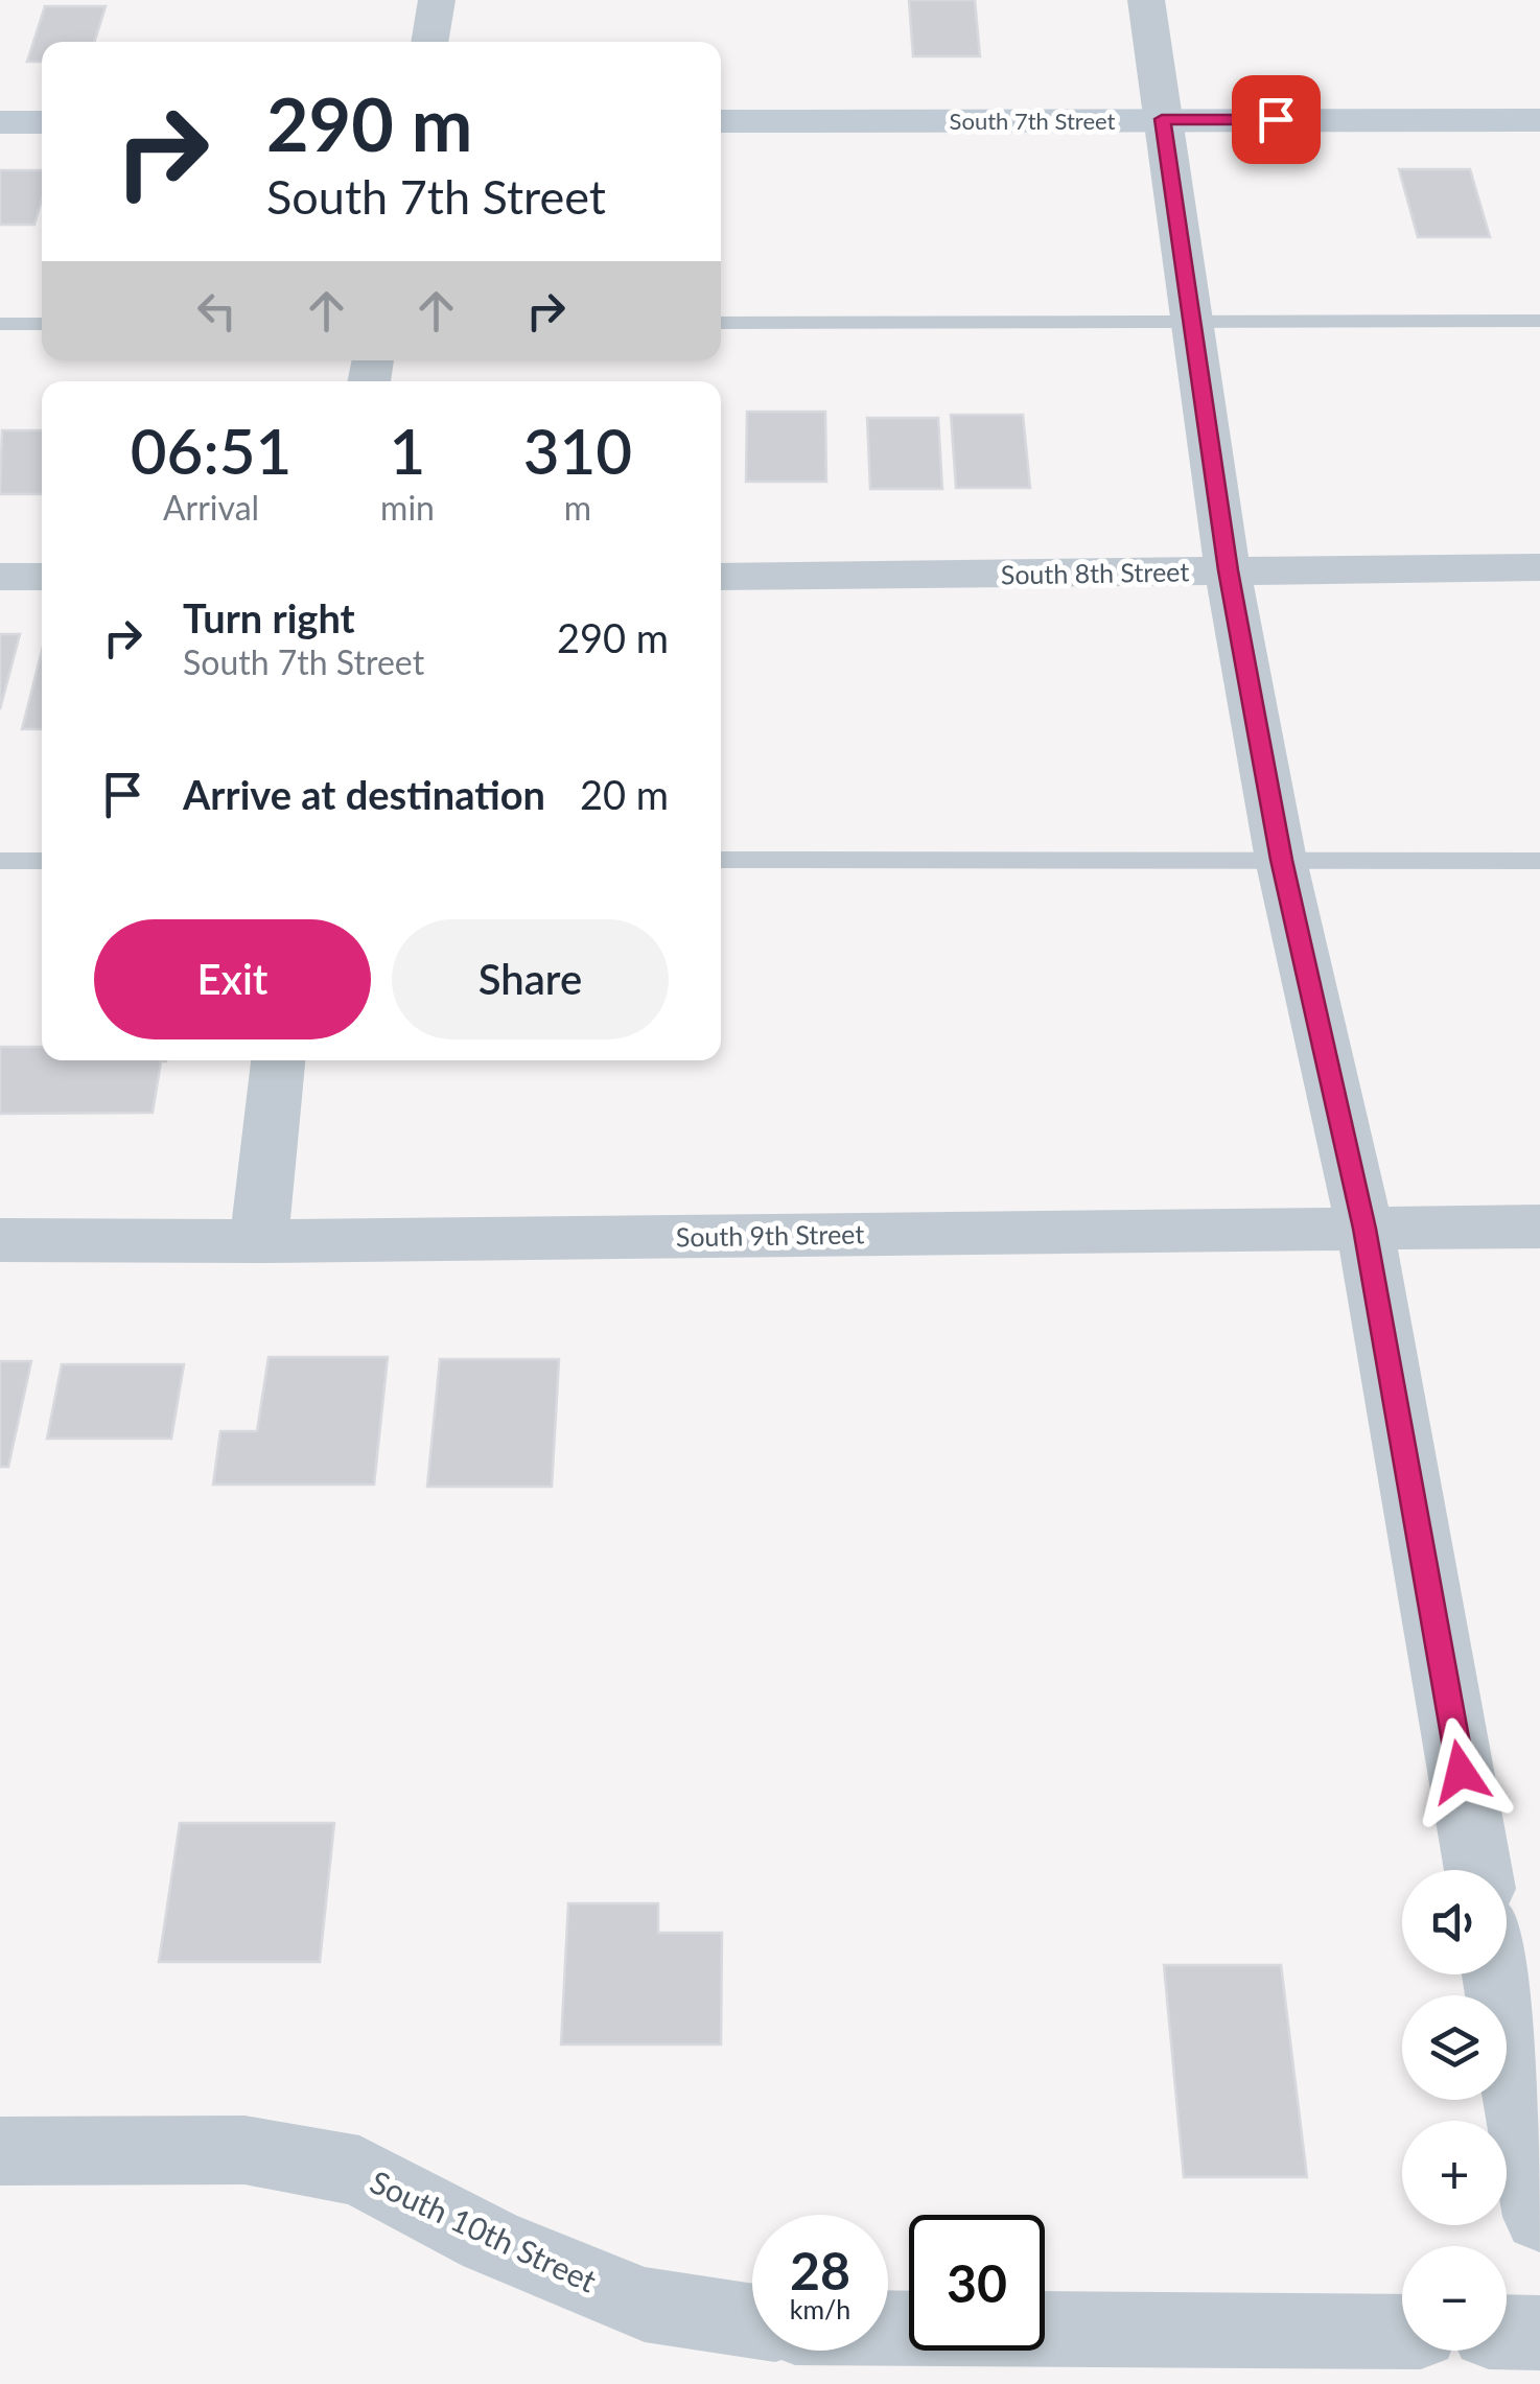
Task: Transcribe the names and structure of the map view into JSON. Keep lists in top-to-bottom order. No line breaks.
{"streets":{"main road":["South 7th Street"],"street":["South 8th Street","South 9th Street","South 10th Street"]},"page":{"turn":["290 m","South 7th Street"],"eta":["06:51","Arrival","1","min","310","m"],"list":[{"name":"Turn right","note":"South 7th Street","value":"290 m"},{"name":"Arrive at destination","value":"20 m"}],"buttons":["Exit","Share"],"map_buttons":["+","−"],"speed":"28 km/h","limit":"30"}}
